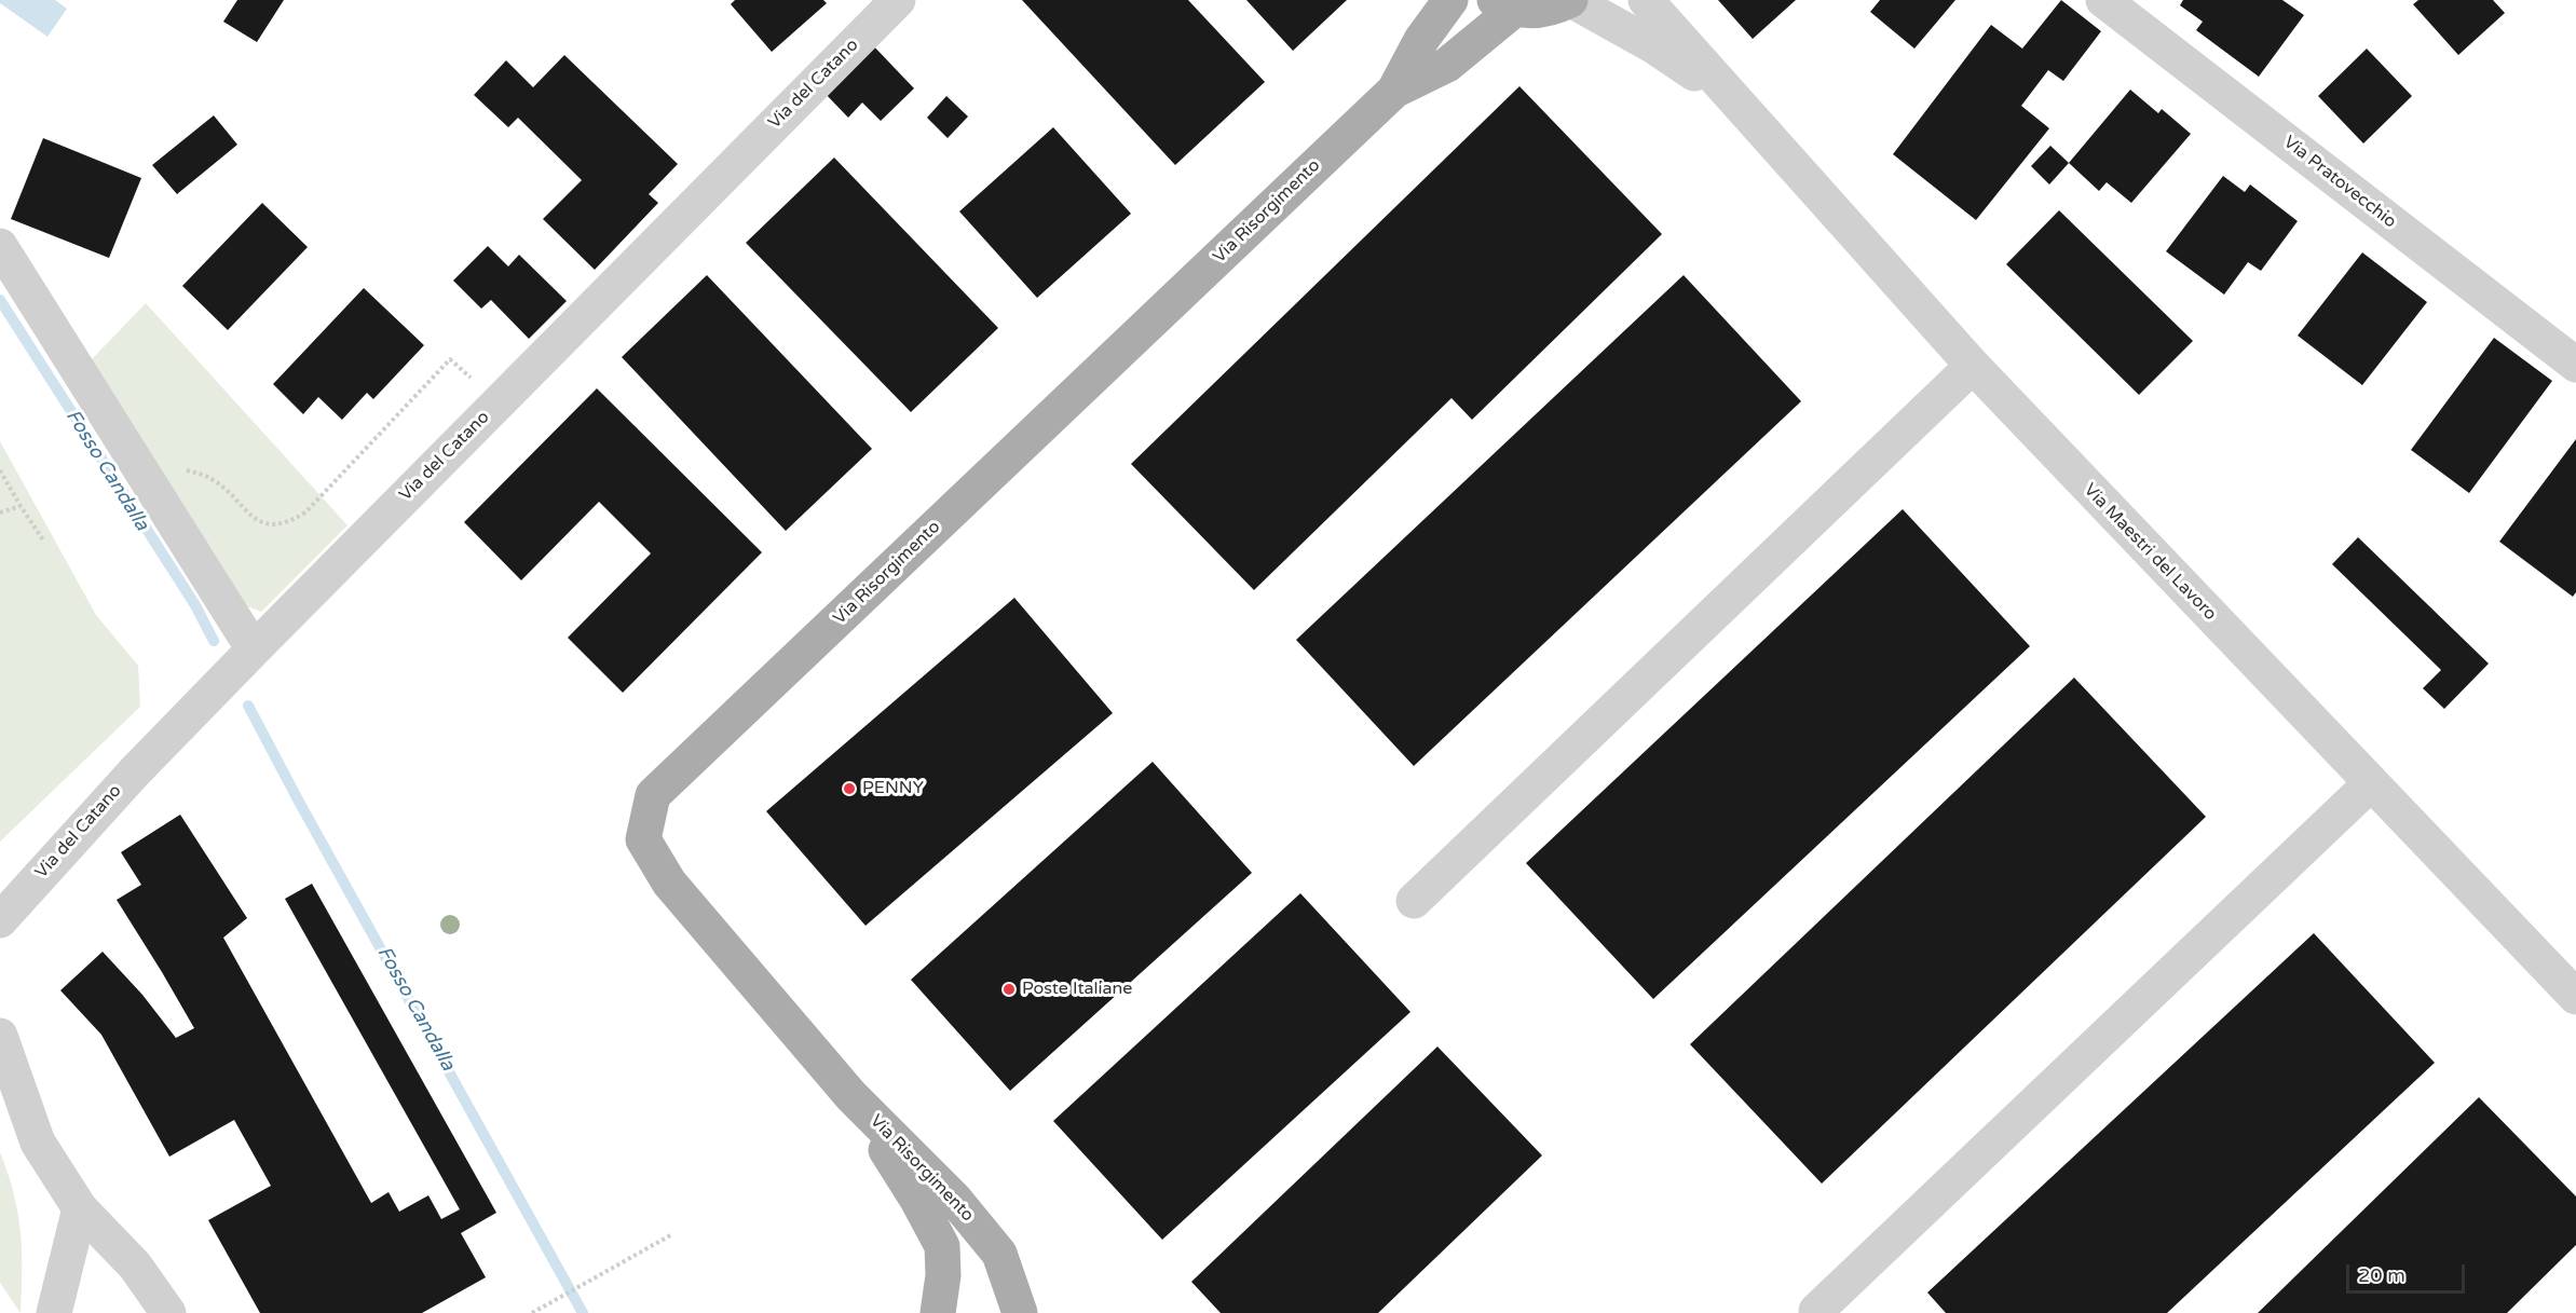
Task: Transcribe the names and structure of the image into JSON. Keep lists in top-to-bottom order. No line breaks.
{"streets":{"main road":["Via Risorgimento","Via Maestri del Lavoro"],"street":["Via del Catano","Via Pratovecchio"]},"crossings":[["Via Risorgimento","Via Maestri del Lavoro"]],"water":["Fosso Candalla"],"places":["PENNY","Poste Italiane"],"scale_bar":"20 m"}
